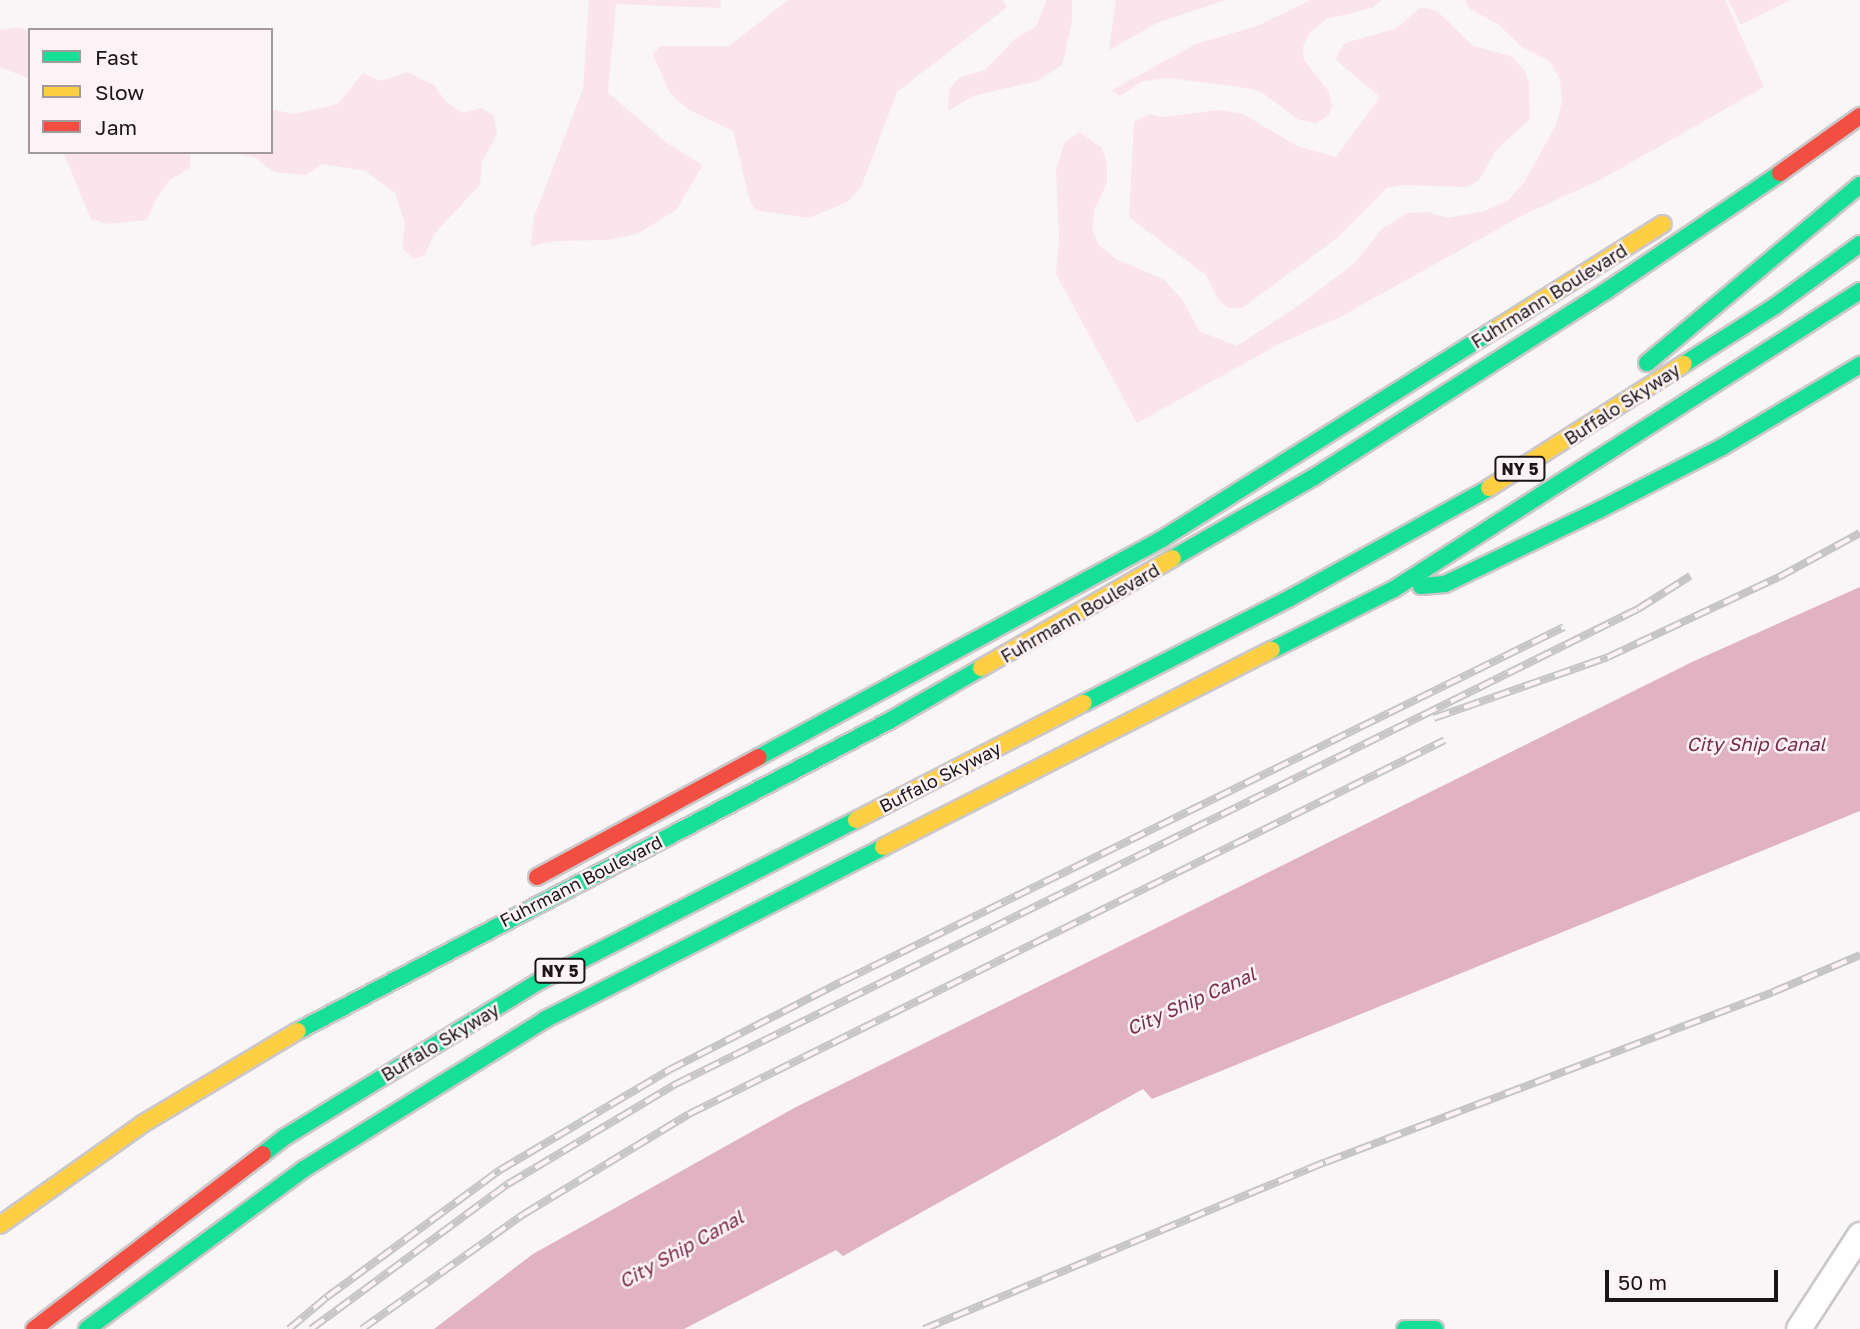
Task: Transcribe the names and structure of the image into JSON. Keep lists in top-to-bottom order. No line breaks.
{"streets":{"main road":["Fuhrmann Boulevard","Buffalo Skyway","NY 5"]},"water":["City Ship Canal"],"legend":["Fast","Slow","Jam"],"scale_bar":"50 m"}
